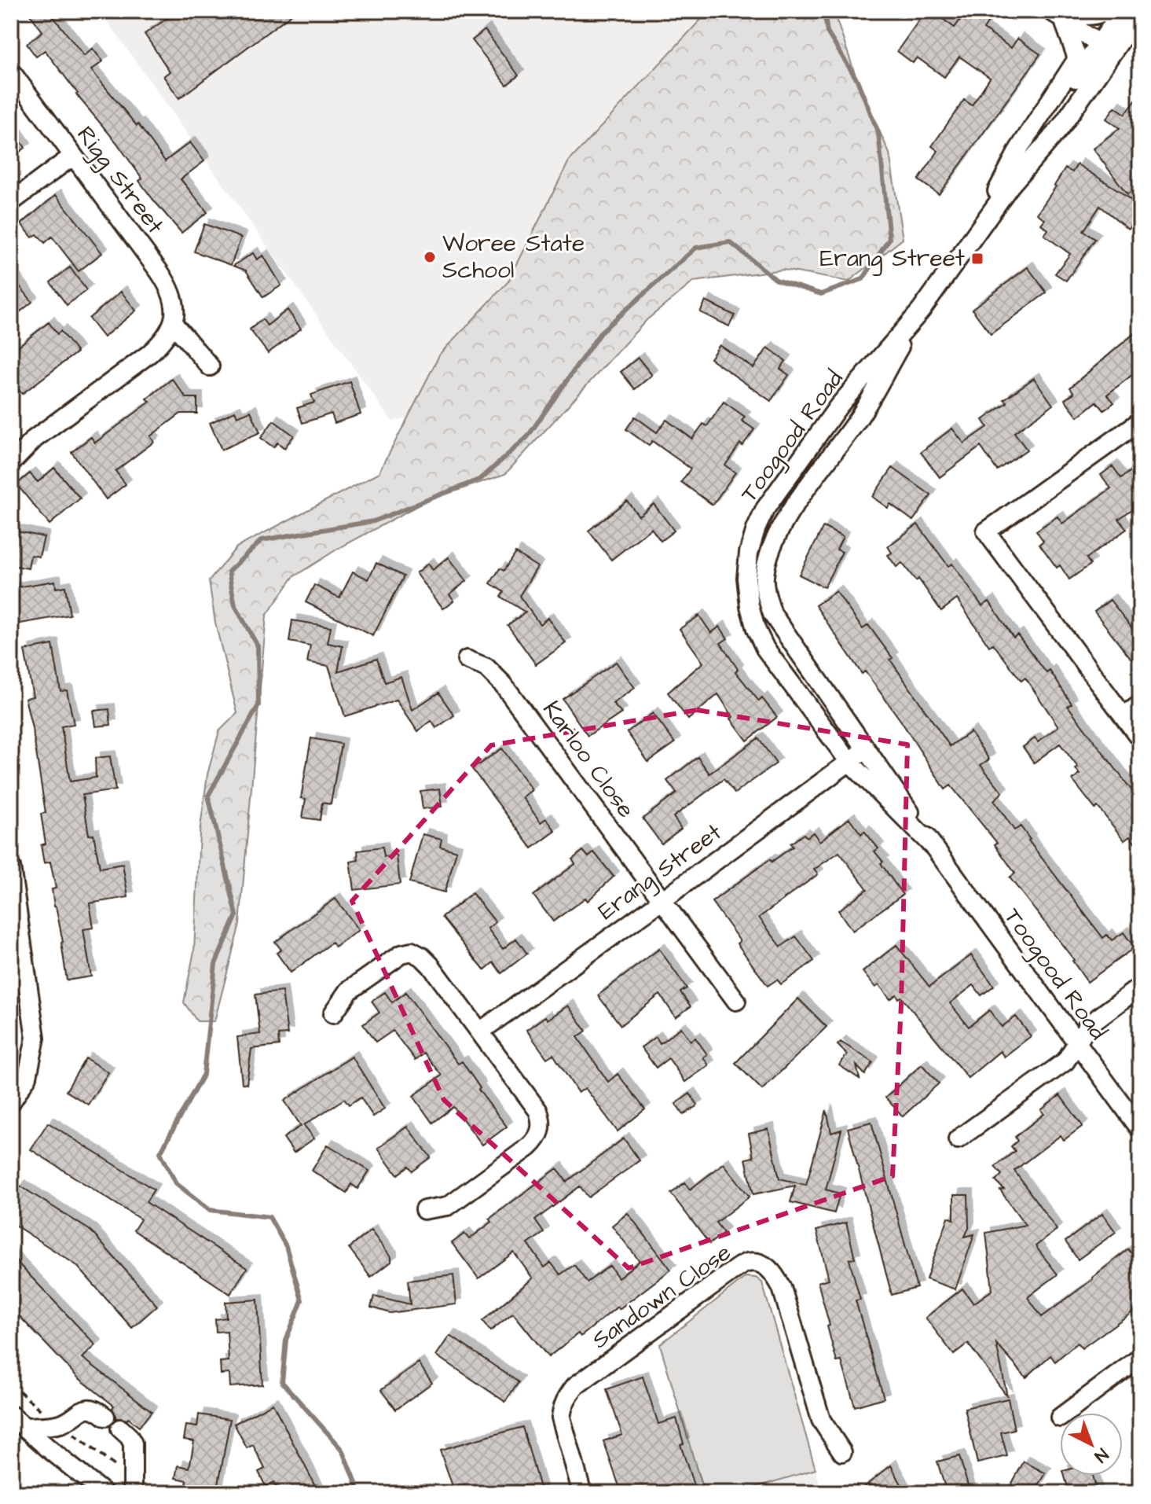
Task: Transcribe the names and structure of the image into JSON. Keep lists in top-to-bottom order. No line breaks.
{"streets":{"street":["Rigg Street","Toogood Road","Karloo Close","Erang Street","Sandown Close"]},"crossings":[["Toogood Road","Erang Street"],["Karloo Close","Erang Street"]],"places":{"other":["Woree State School"],"transit":["Erang Street"]},"north":"bottom right"}
